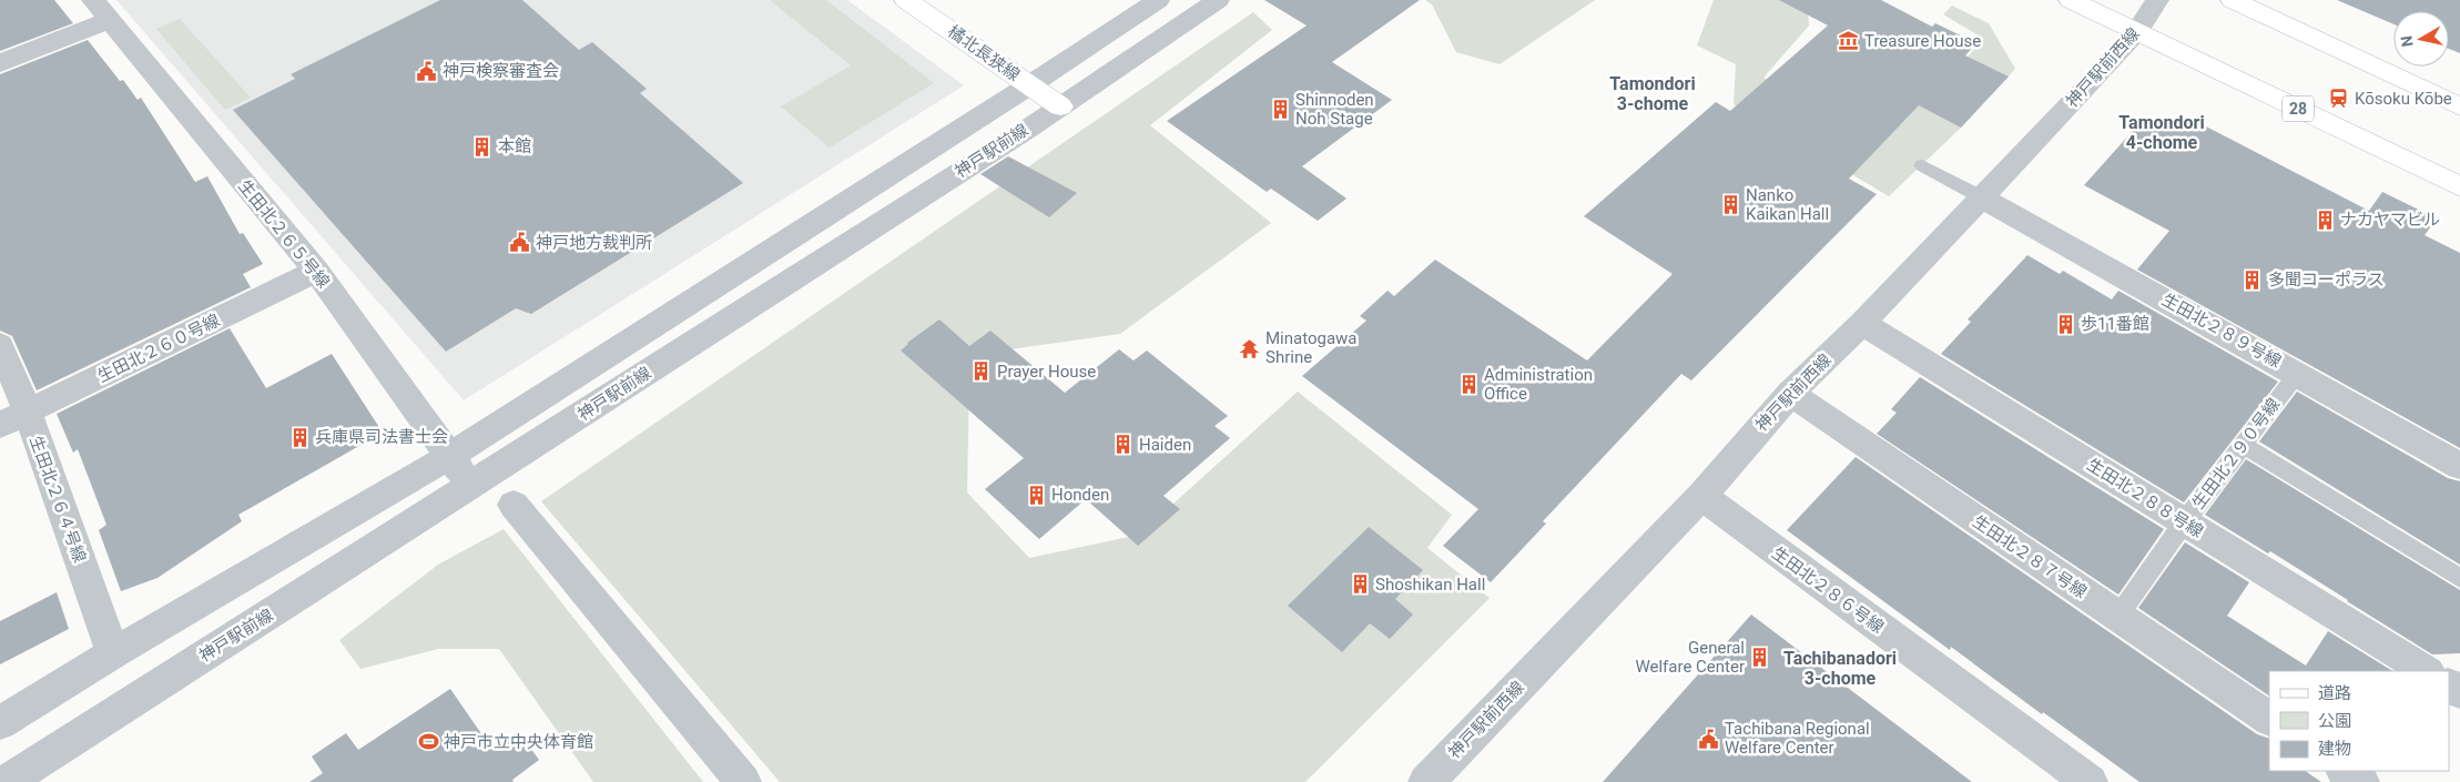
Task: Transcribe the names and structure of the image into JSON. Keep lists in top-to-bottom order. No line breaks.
{"streets":{"main road":["橘北長狭線","28"],"street":["神戸駅前西線","神戸駅前線","生田北２６５号線","生田北２８９号線","生田北２６０号線","生田北２８８号線","生田北２６４号線","生田北２８７号線","生田北２８６号線"],"lane":["生田北２９０号線"]},"crossings":[["橘北長狭線","神戸駅前線"],["神戸駅前西線","28"],["神戸駅前西線","生田北２８９号線"],["神戸駅前西線","生田北２８８号線"],["神戸駅前西線","生田北２８７号線"],["神戸駅前西線","生田北２８６号線"],["神戸駅前線","生田北２６５号線"],["神戸駅前線","生田北２６４号線"],["生田北２６５号線","生田北２６０号線"],["生田北２８９号線","生田北２９０号線"],["生田北２６０号線","生田北２６４号線"],["生田北２９０号線","生田北２８８号線"],["生田北２９０号線","生田北２８７号線"]],"districts":["Tamondori 3-chome","Tamondori 4-chome","Tachibanadori 3-chome"],"places":{"museum":["Treasure House"],"public building":["神戸検察審査会","神戸地方裁判所","Tachibana Regional Welfare Center"],"station":["Kōsoku Kōbe"],"building":["Shinnoden Noh Stage","本館","Nanko Kaikan Hall","ナカヤマビル","多聞コーポラス","歩11番館","Prayer House","Administration Office","兵庫県司法書士会","Haiden","Honden","Shoshikan Hall","General Welfare Center"],"temple":["Minatogawa Shrine"],"sports":["神戸市立中央体育館"]},"legend":["道路","公園","建物"],"north":"left"}
